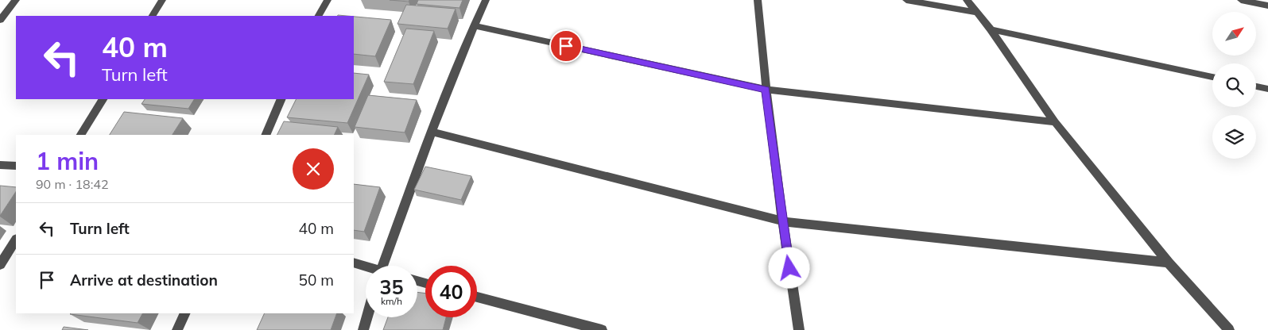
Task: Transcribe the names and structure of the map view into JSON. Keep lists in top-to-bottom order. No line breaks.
{"north":"top right","page":{"turn":["40 m","Turn left"],"heading":["1 min","90 m · 18:42"],"list":[{"name":"Turn left","value":"40 m"},{"name":"Arrive at destination","value":"50 m"}],"speed":"35 km/h","limit":"40"}}
